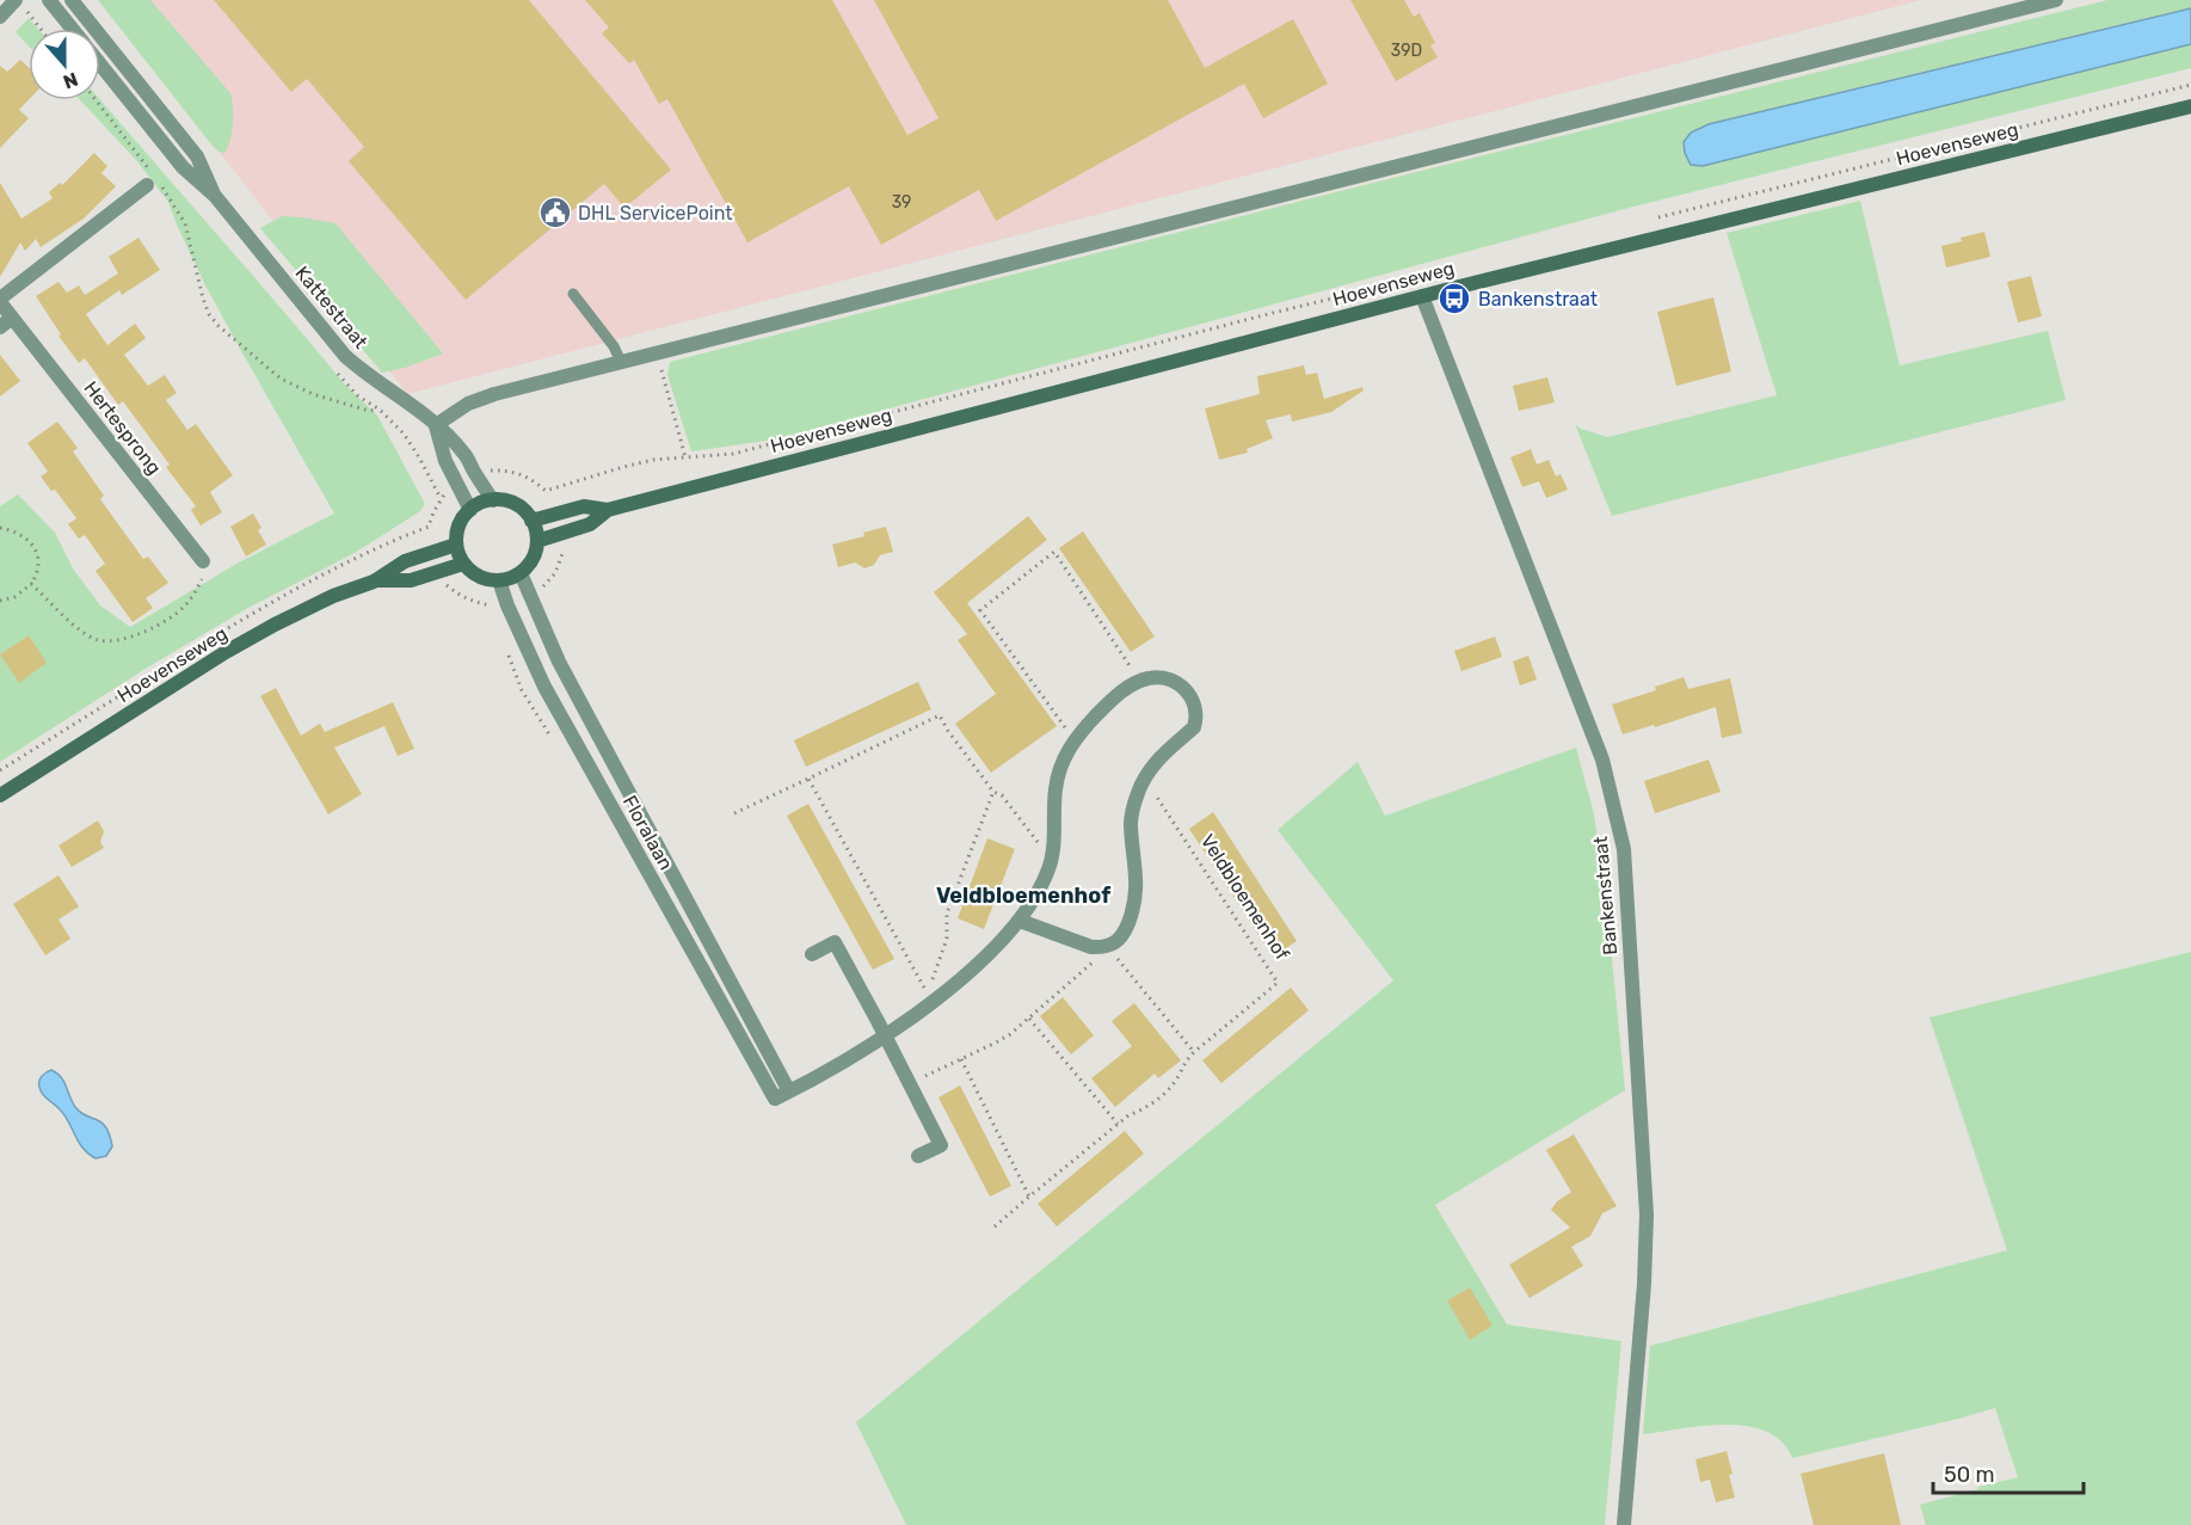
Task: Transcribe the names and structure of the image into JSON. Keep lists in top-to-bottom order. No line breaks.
{"streets":{"main road":["Hoevenseweg"],"street":["Kattestraat","Hertesprong","Floralaan","Bankenstraat"],"path":["Veldbloemenhof"]},"crossings":[["Hoevenseweg","Kattestraat"],["Hoevenseweg","Floralaan"],["Hoevenseweg","Bankenstraat"],["Kattestraat","Floralaan"]],"districts":["Veldbloemenhof"],"places":{"public building":["DHL ServicePoint"],"bus stop":["Bankenstraat"]},"house_numbers":["39D","39"],"scale_bar":"50 m","north":"bottom"}
